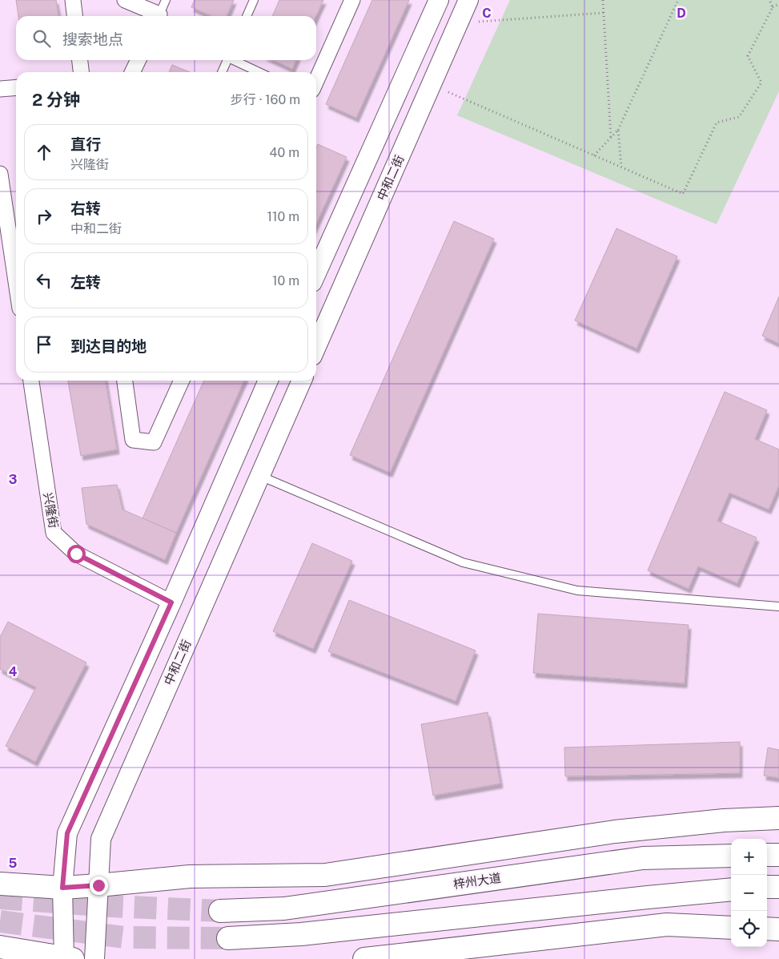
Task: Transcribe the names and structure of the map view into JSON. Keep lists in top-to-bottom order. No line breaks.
{"streets":{"main road":["梓州大道"],"street":["中和二街","兴隆街"]},"page":{"search":"搜索地点","heading":["2 分钟","步行 · 160 m"],"list":[["直行","兴隆街","40 m"],["右转","中和二街","110 m"],["左转","10 m"],"到达目的地"],"map_buttons":["+","−"]},"grid":{"columns":["C","D"],"rows":["3","4","5"]}}
